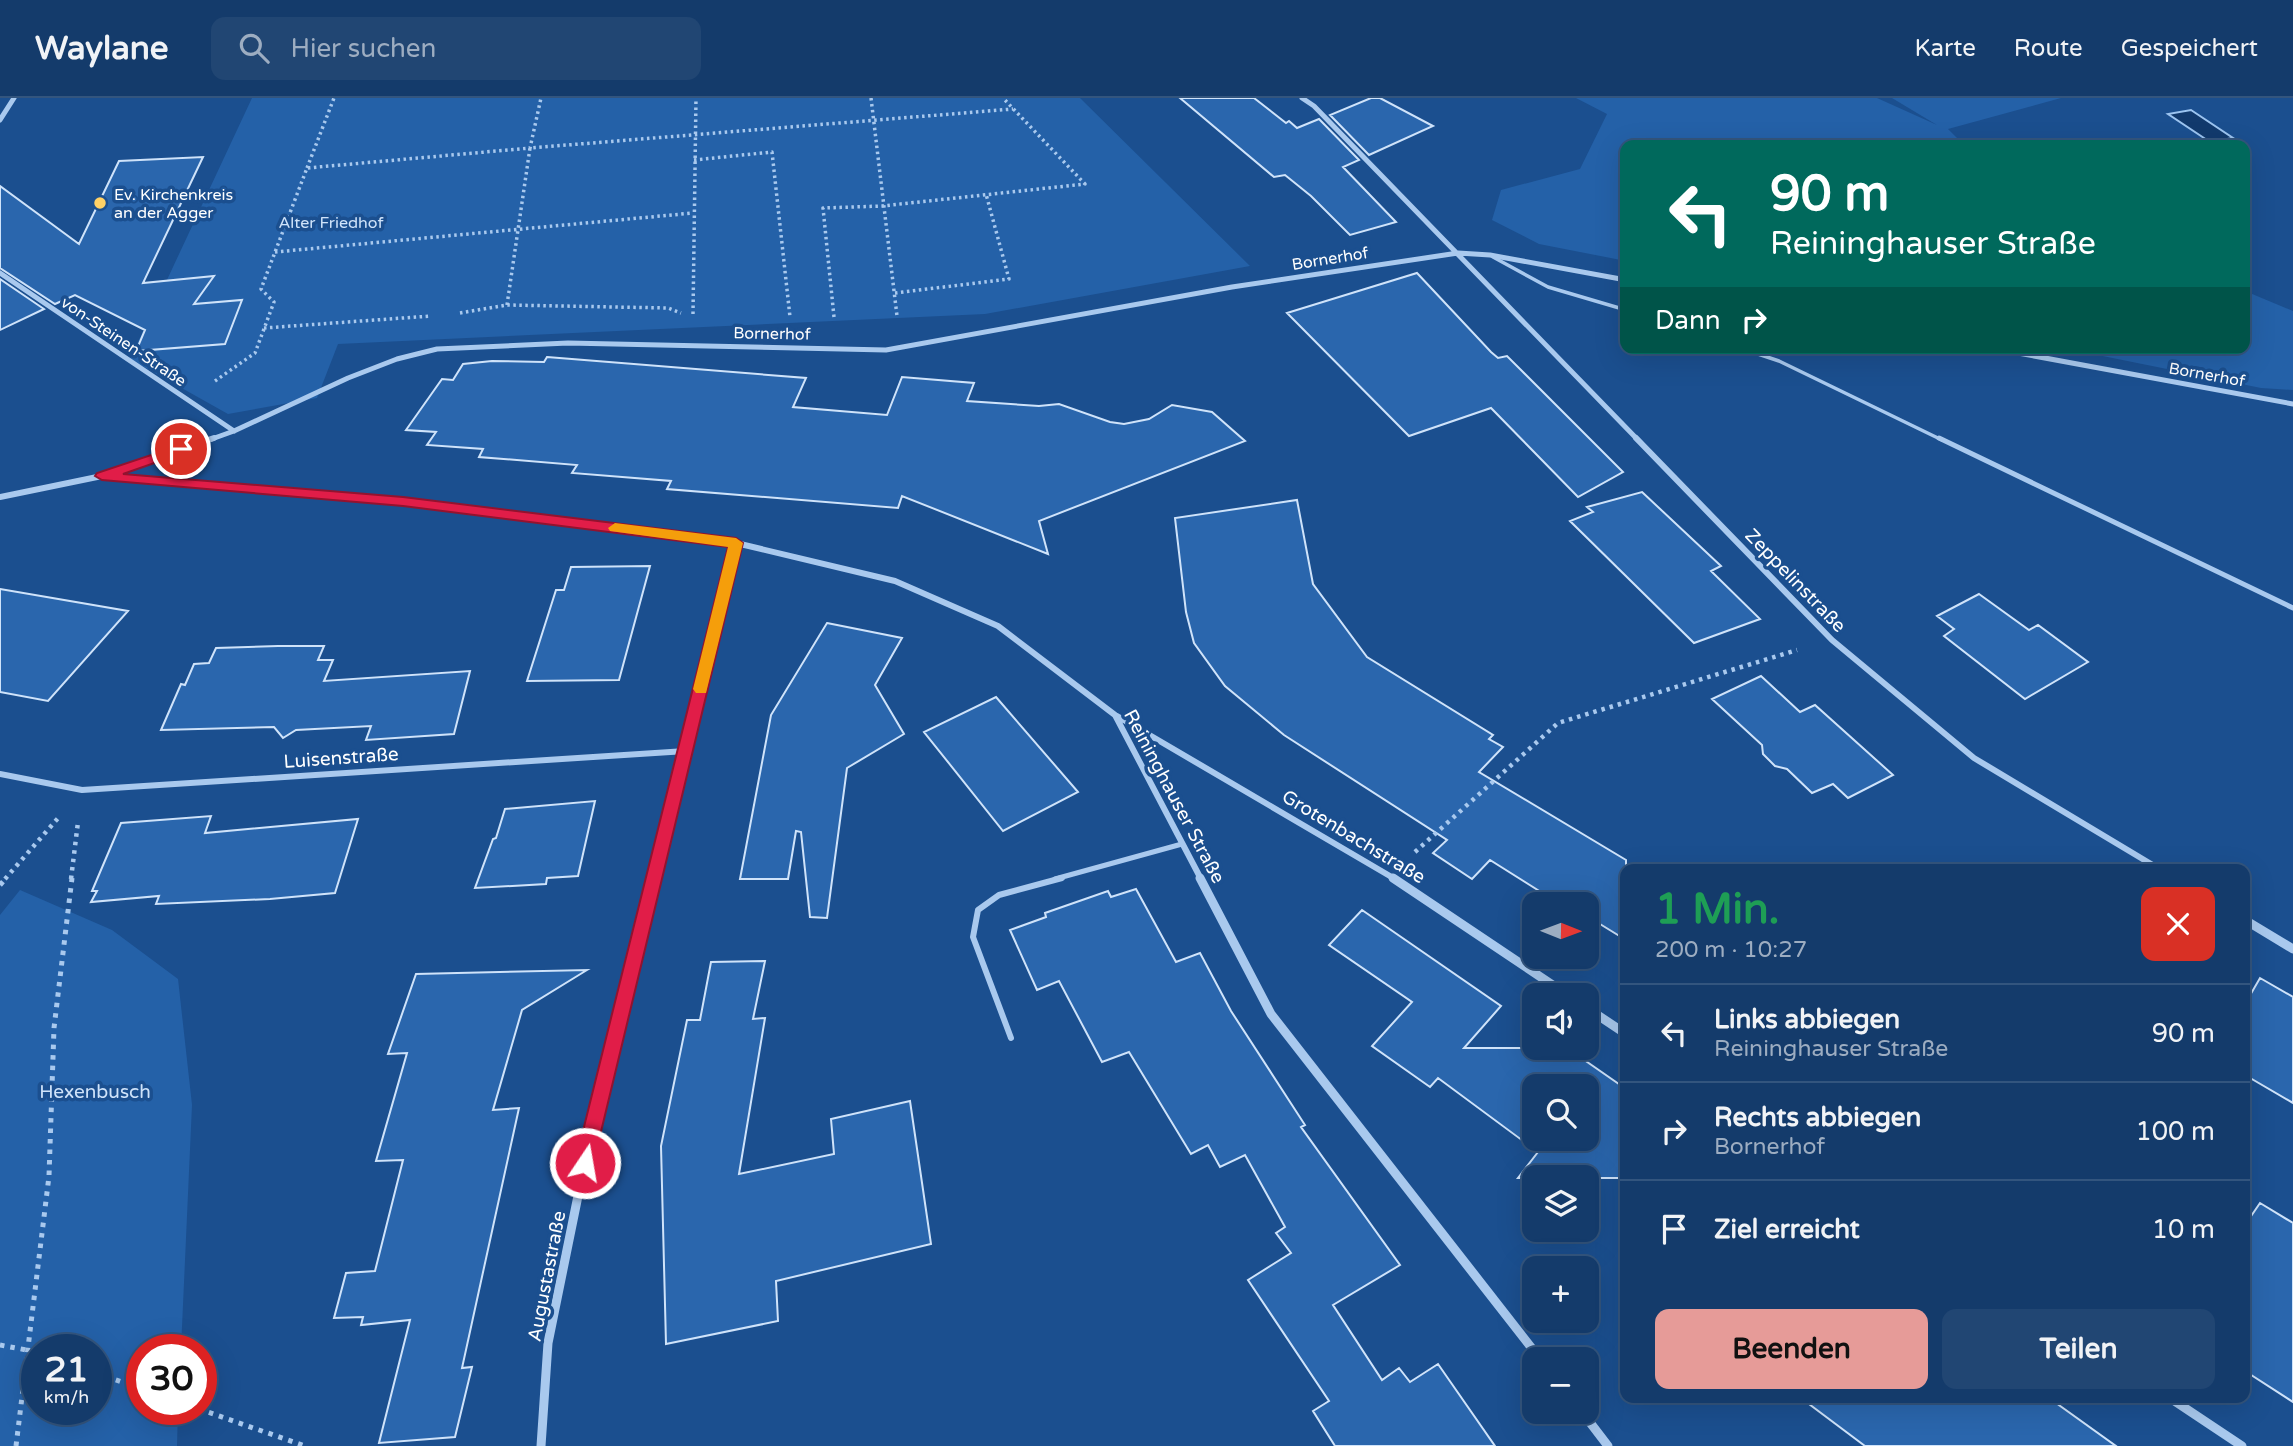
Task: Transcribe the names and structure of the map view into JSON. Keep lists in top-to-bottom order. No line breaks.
{"streets":{"street":["Bornerhof","von-Steinen-Straße","Zeppelinstraße","Luisenstraße","Reininghauser Straße","Grotenbachstraße","Augustastraße"]},"crossings":[["Bornerhof","von-Steinen-Straße"],["Bornerhof","Zeppelinstraße"],["Bornerhof","Reininghauser Straße"],["Luisenstraße","Augustastraße"],["Reininghauser Straße","Grotenbachstraße"],["Reininghauser Straße","Augustastraße"]],"parks":["Alter Friedhof","Hexenbusch"],"places":["Ev. Kirchenkreis an der Agger"],"north":"right","page":{"header":"Waylane","search":"Hier suchen","nav":["Karte","Route","Gespeichert"],"turn":["90 m","Reininghauser Straße"],"then":"Dann","heading":["1 Min.","200 m · 10:27"],"map_buttons":["+","−"],"list":[{"name":"Links abbiegen","note":"Reininghauser Straße","value":"90 m"},{"name":"Rechts abbiegen","note":"Bornerhof","value":"100 m"},{"name":"Ziel erreicht","value":"10 m"}],"buttons":["Beenden","Teilen"],"speed":"21 km/h","limit":"30"}}
